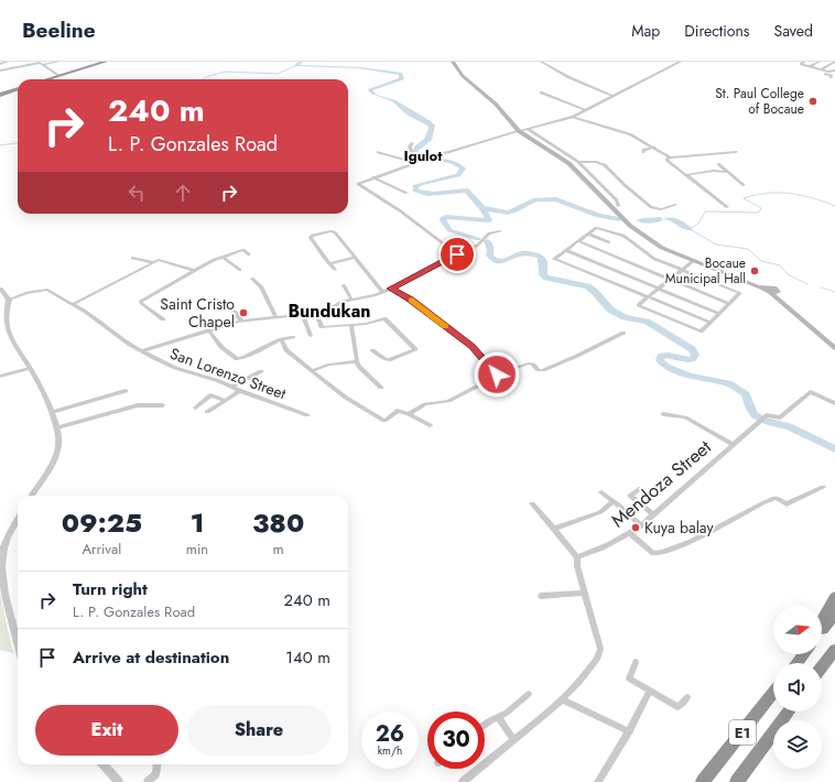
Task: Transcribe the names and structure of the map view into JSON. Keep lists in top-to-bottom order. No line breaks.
{"streets":{"highway":["E1"],"street":["San Lorenzo Street","Mendoza Street"]},"districts":["Igulot","Bundukan"],"places":["St. Paul College of Bocaue","Bocaue Municipal Hall","Saint Cristo Chapel","Kuya balay"],"north":"right","page":{"header":"Beeline","nav":["Map","Directions","Saved"],"turn":["240 m","L. P. Gonzales Road"],"eta":["09:25","Arrival","1","min","380","m"],"list":[{"name":"Turn right","note":"L. P. Gonzales Road","value":"240 m"},{"name":"Arrive at destination","value":"140 m"}],"buttons":["Exit","Share"],"speed":"26 km/h","limit":"30"}}
